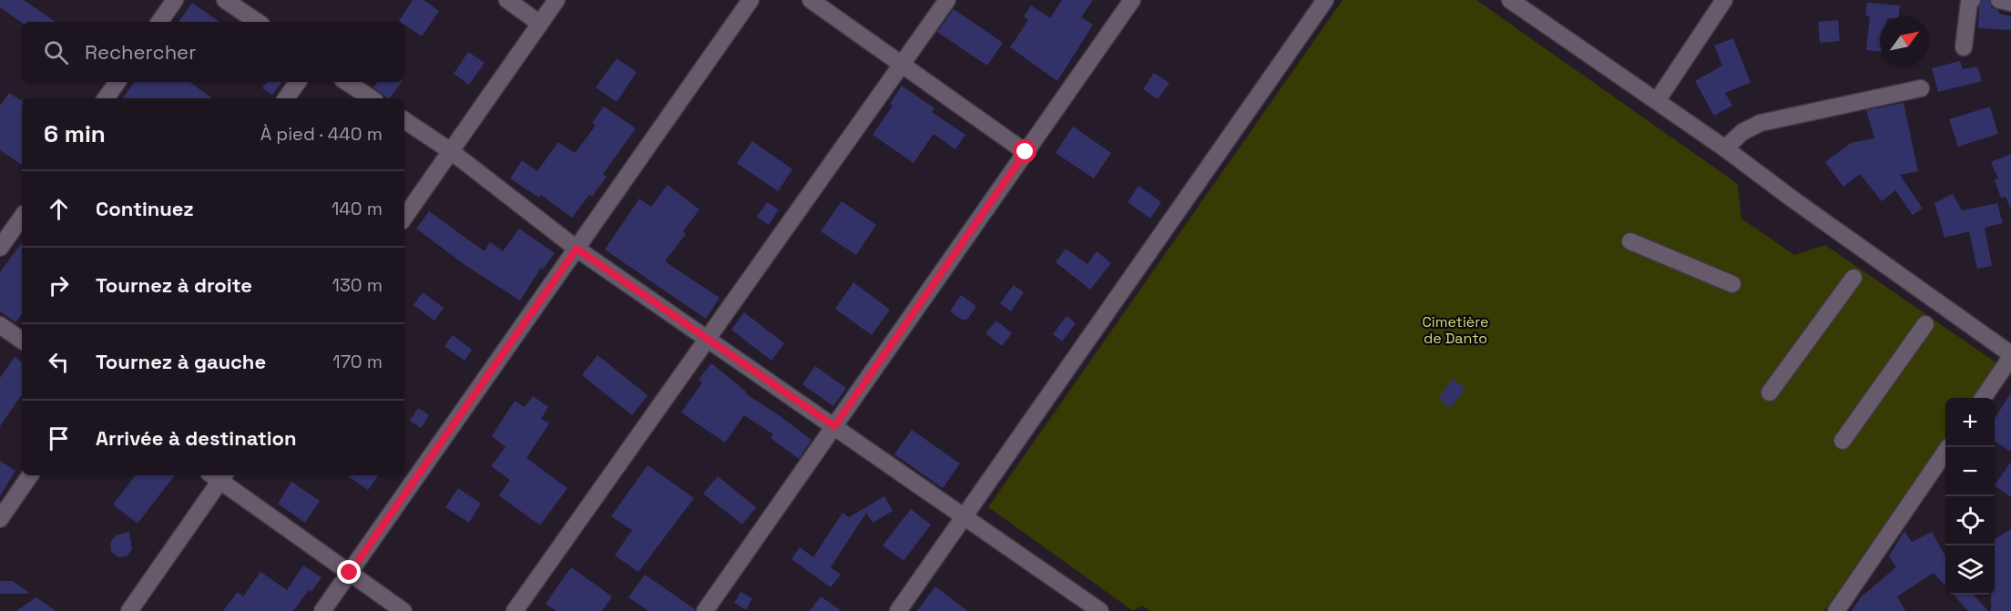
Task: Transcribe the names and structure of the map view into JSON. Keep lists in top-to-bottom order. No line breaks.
{"parks":["Cimetière de Danto"],"north":"top right","page":{"search":"Rechercher","heading":["6 min","À pied · 440 m"],"list":[["Continuez","140 m"],["Tournez à droite","130 m"],["Tournez à gauche","170 m"],"Arrivée à destination"],"map_buttons":["+","−"]}}
